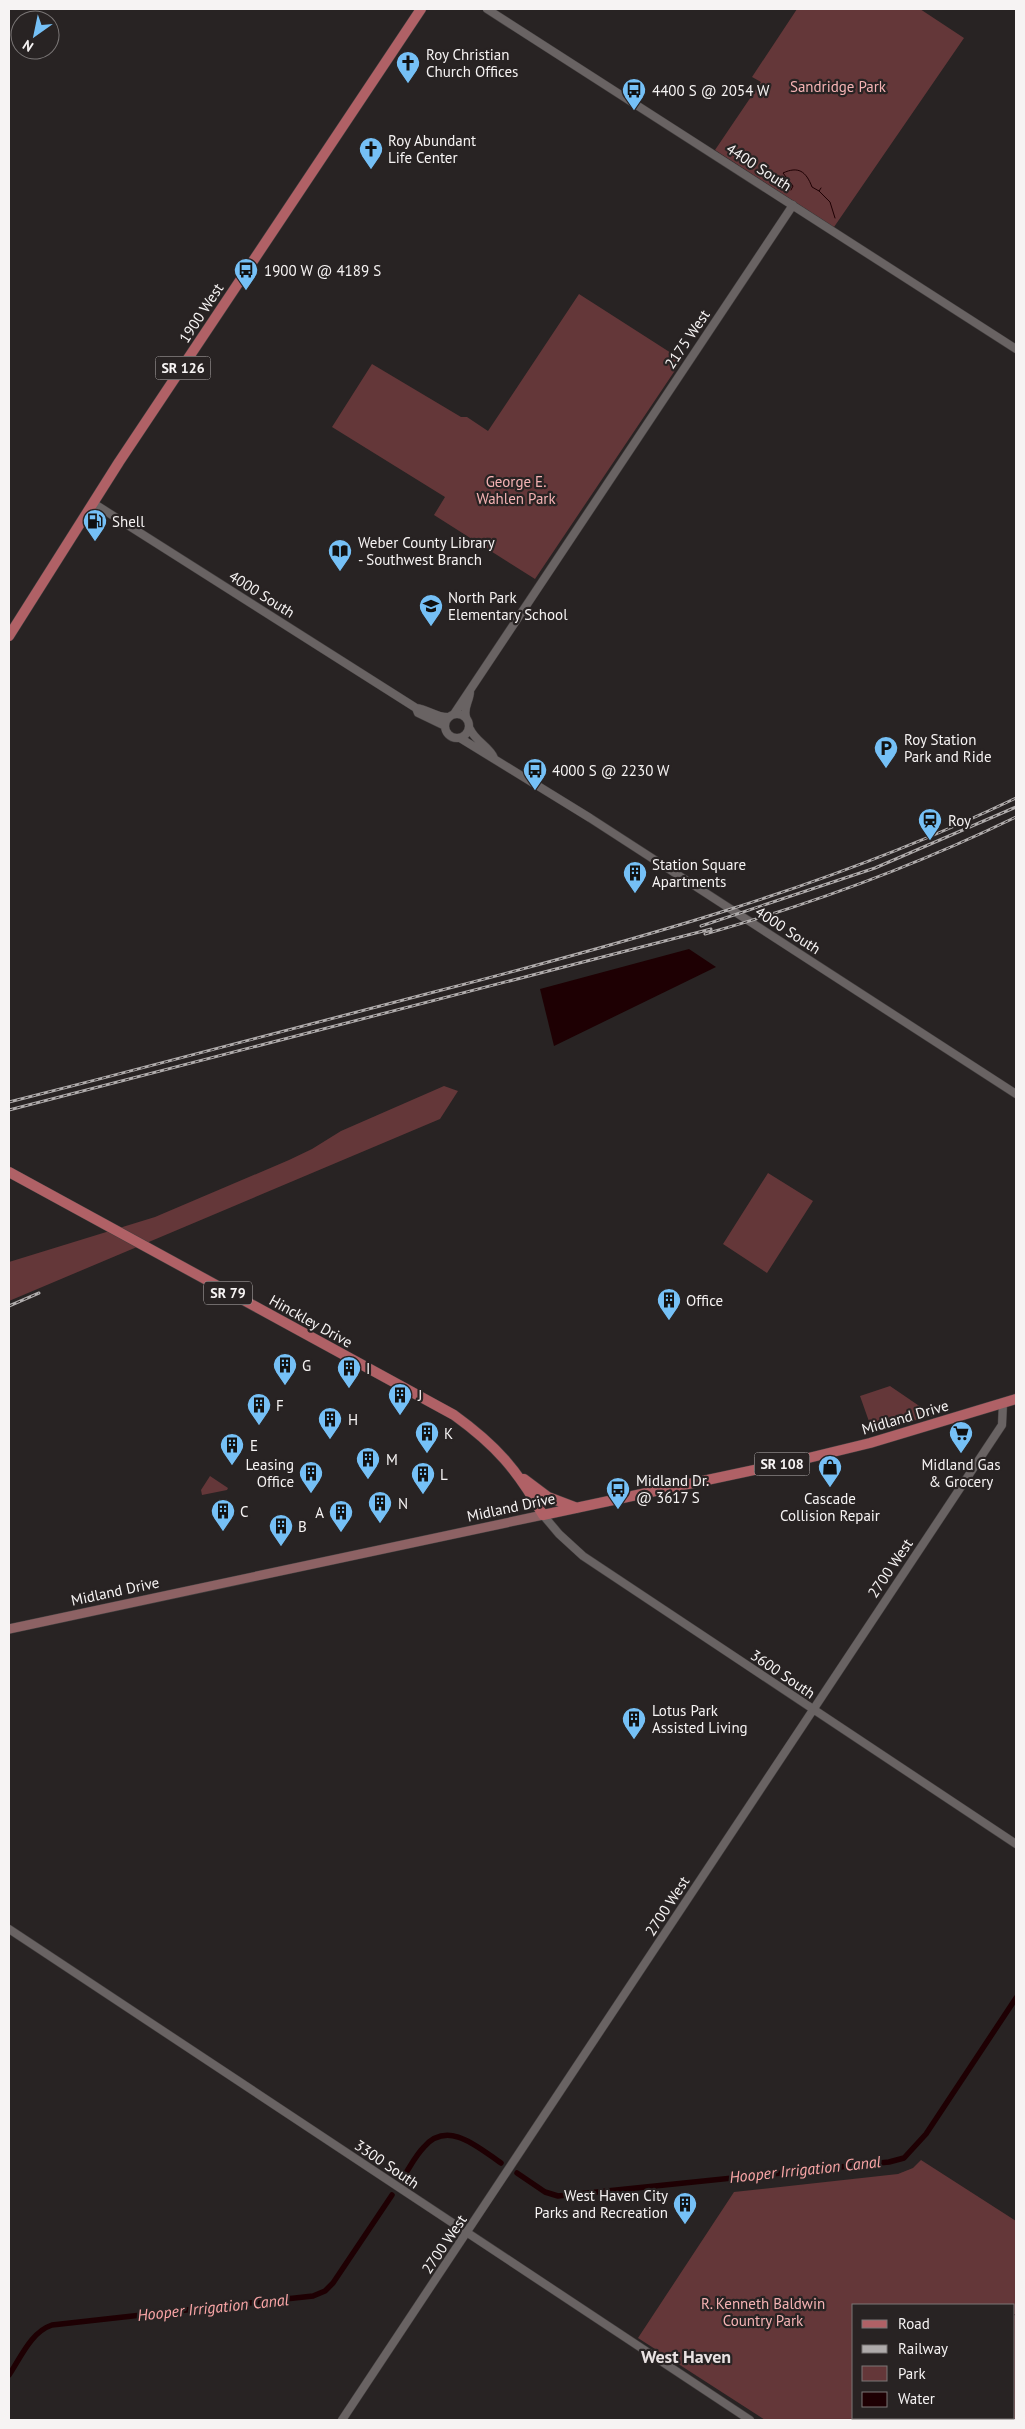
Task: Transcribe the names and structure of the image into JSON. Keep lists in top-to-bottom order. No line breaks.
{"streets":{"main road":["1900 West","SR 126","SR 79","Hinckley Drive","Midland Drive","SR 108"],"street":["4400 South","2175 West","4000 South","2700 West","3600 South","3300 South"]},"crossings":[["4400 South","2175 West"],["1900 West","4000 South"],["2175 West","4000 South"],["Hinckley Drive","Midland Drive"],["Hinckley Drive","3600 South"],["Midland Drive","2700 West"],["Midland Drive","3600 South"],["2700 West","3600 South"],["2700 West","3300 South"]],"districts":["West Haven"],"water":["Hooper Irrigation Canal"],"parks":["Sandridge Park","George E. Wahlen Park","R. Kenneth Baldwin Country Park"],"places":{"church":["Roy Christian Church Offices","Roy Abundant Life Center"],"bus stop":["4400 S @ 2054 W","1900 W @ 4189 S","4000 S @ 2230 W","Midland Dr. @ 3617 S"],"fuel station":["Shell"],"library":["Weber County Library - Southwest Branch"],"school or university":["North Park Elementary School"],"parking":["Roy Station Park and Ride"],"station":["Roy"],"building":["Station Square Apartments","Office","G","I","J","F","H","K","E","M","Leasing Office","L","N","C","A","B","Lotus Park Assisted Living","West Haven City Parks and Recreation"],"supermarket":["Midland Gas & Grocery"],"shop":["Cascade Collision Repair"]},"legend":["Road","Railway","Park","Water"],"north":"bottom left"}
